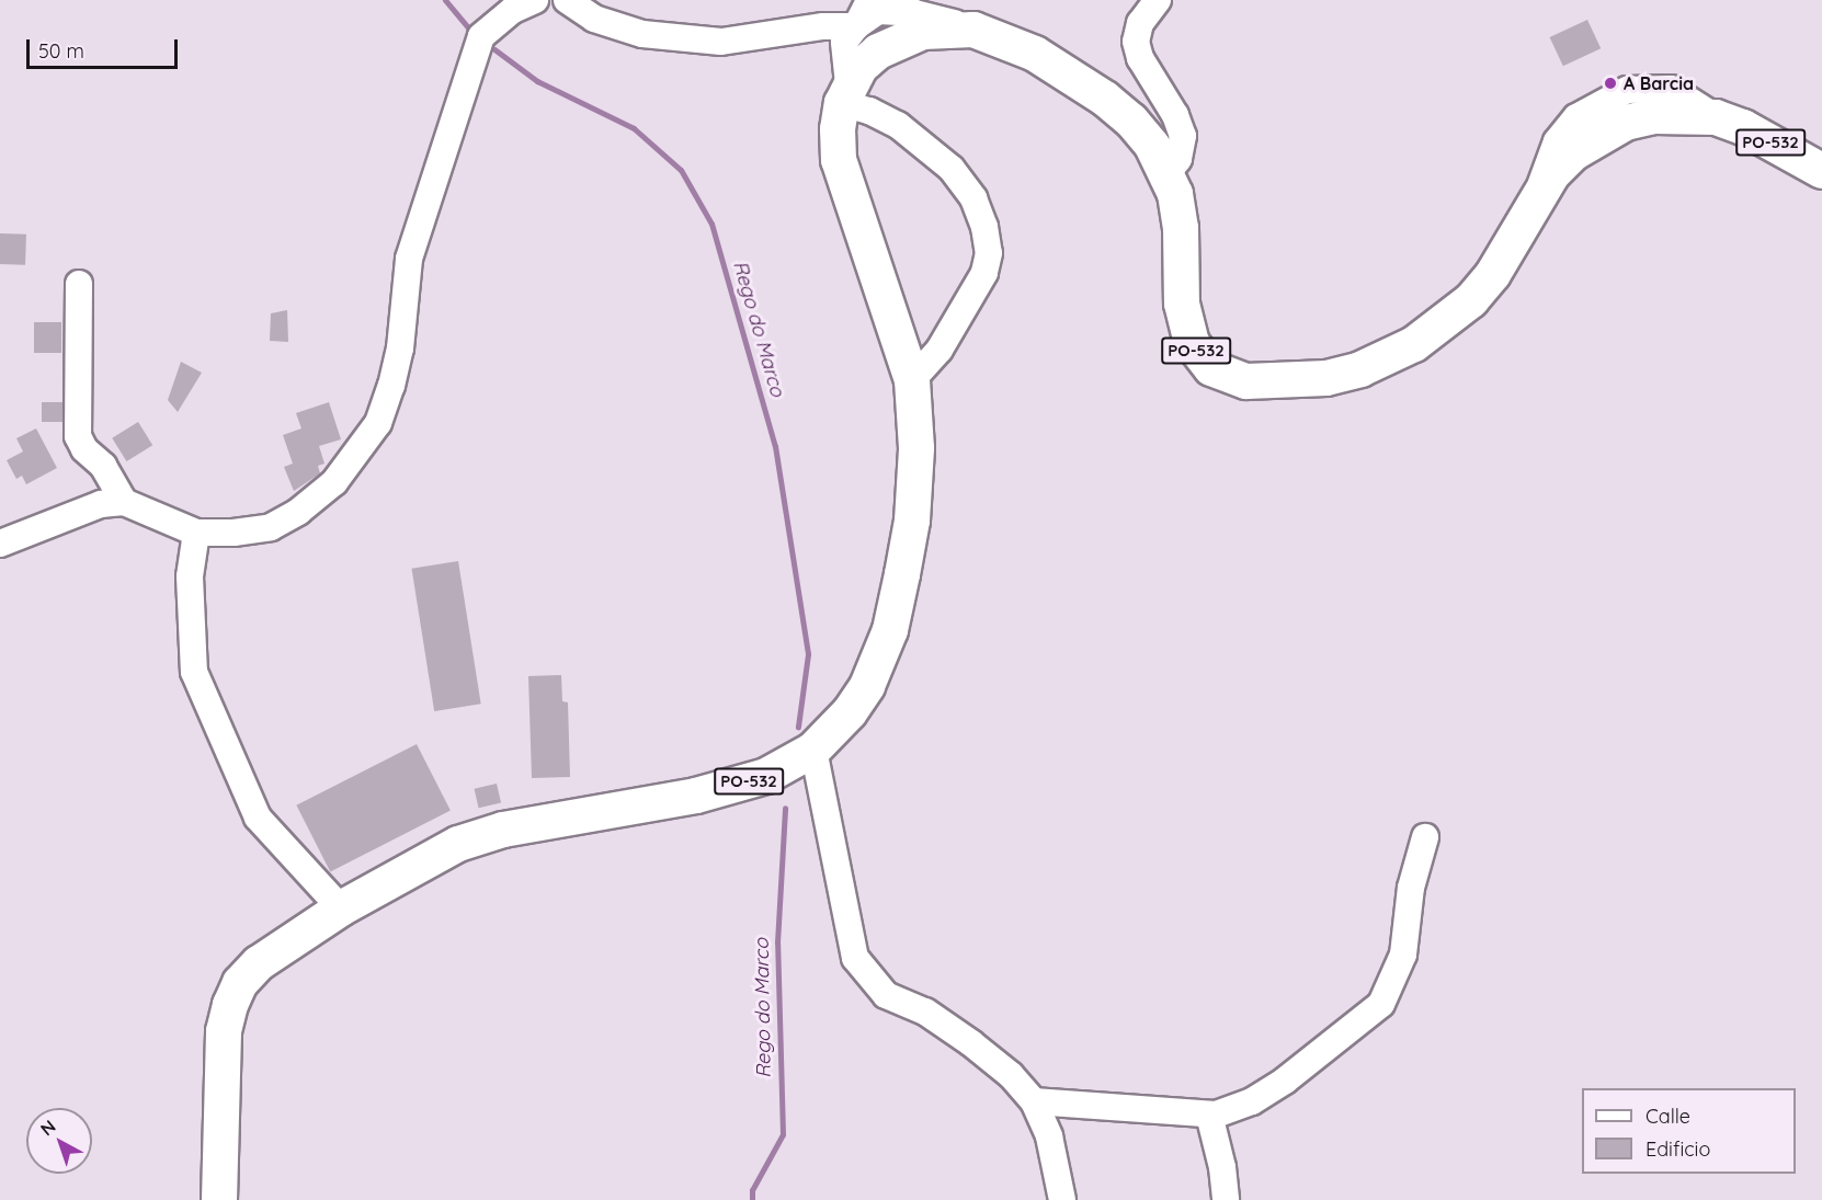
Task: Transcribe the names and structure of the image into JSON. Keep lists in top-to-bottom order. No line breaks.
{"streets":{"main road":["PO-532"]},"water":["Rego do Marco"],"places":["A Barcia"],"legend":["Calle","Edificio"],"scale_bar":"50 m","north":"top left"}
